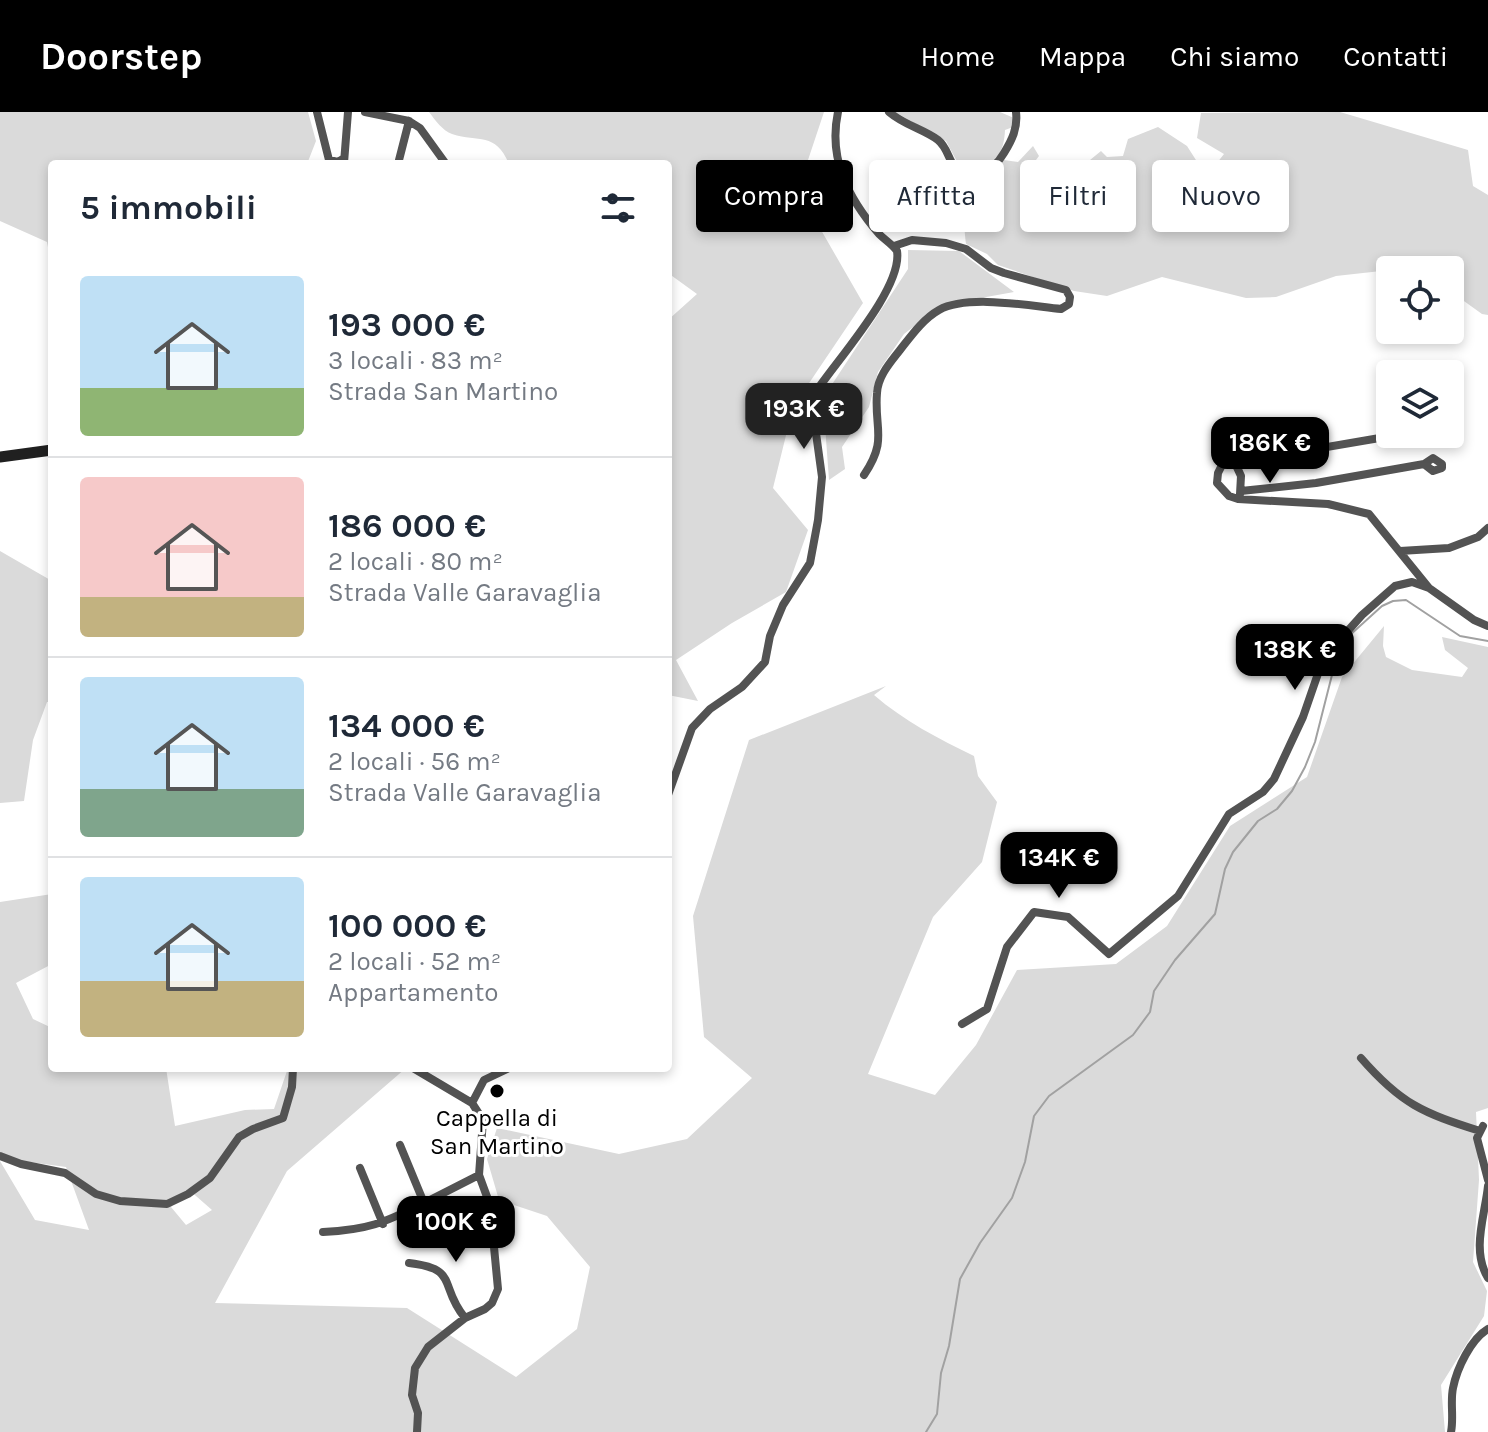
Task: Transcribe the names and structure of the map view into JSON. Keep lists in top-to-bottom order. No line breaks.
{"places":["Cappella di San Martino"],"page":{"header":"Doorstep","nav":["Home","Mappa","Chi siamo","Contatti"],"chip":["Compra","Affitta","Filtri","Nuovo"],"heading":"5 immobili","list":[{"name":"193 000 €","note":"3 locali · 83 m² · Strada San Martino"},{"name":"186 000 €","note":"2 locali · 80 m² · Strada Valle Garavaglia"},{"name":"134 000 €","note":"2 locali · 56 m² · Strada Valle Garavaglia"},{"name":"100 000 €","note":"2 locali · 52 m² · Appartamento"}],"price":["193K €","186K €","138K €","134K €","100K €"]}}
